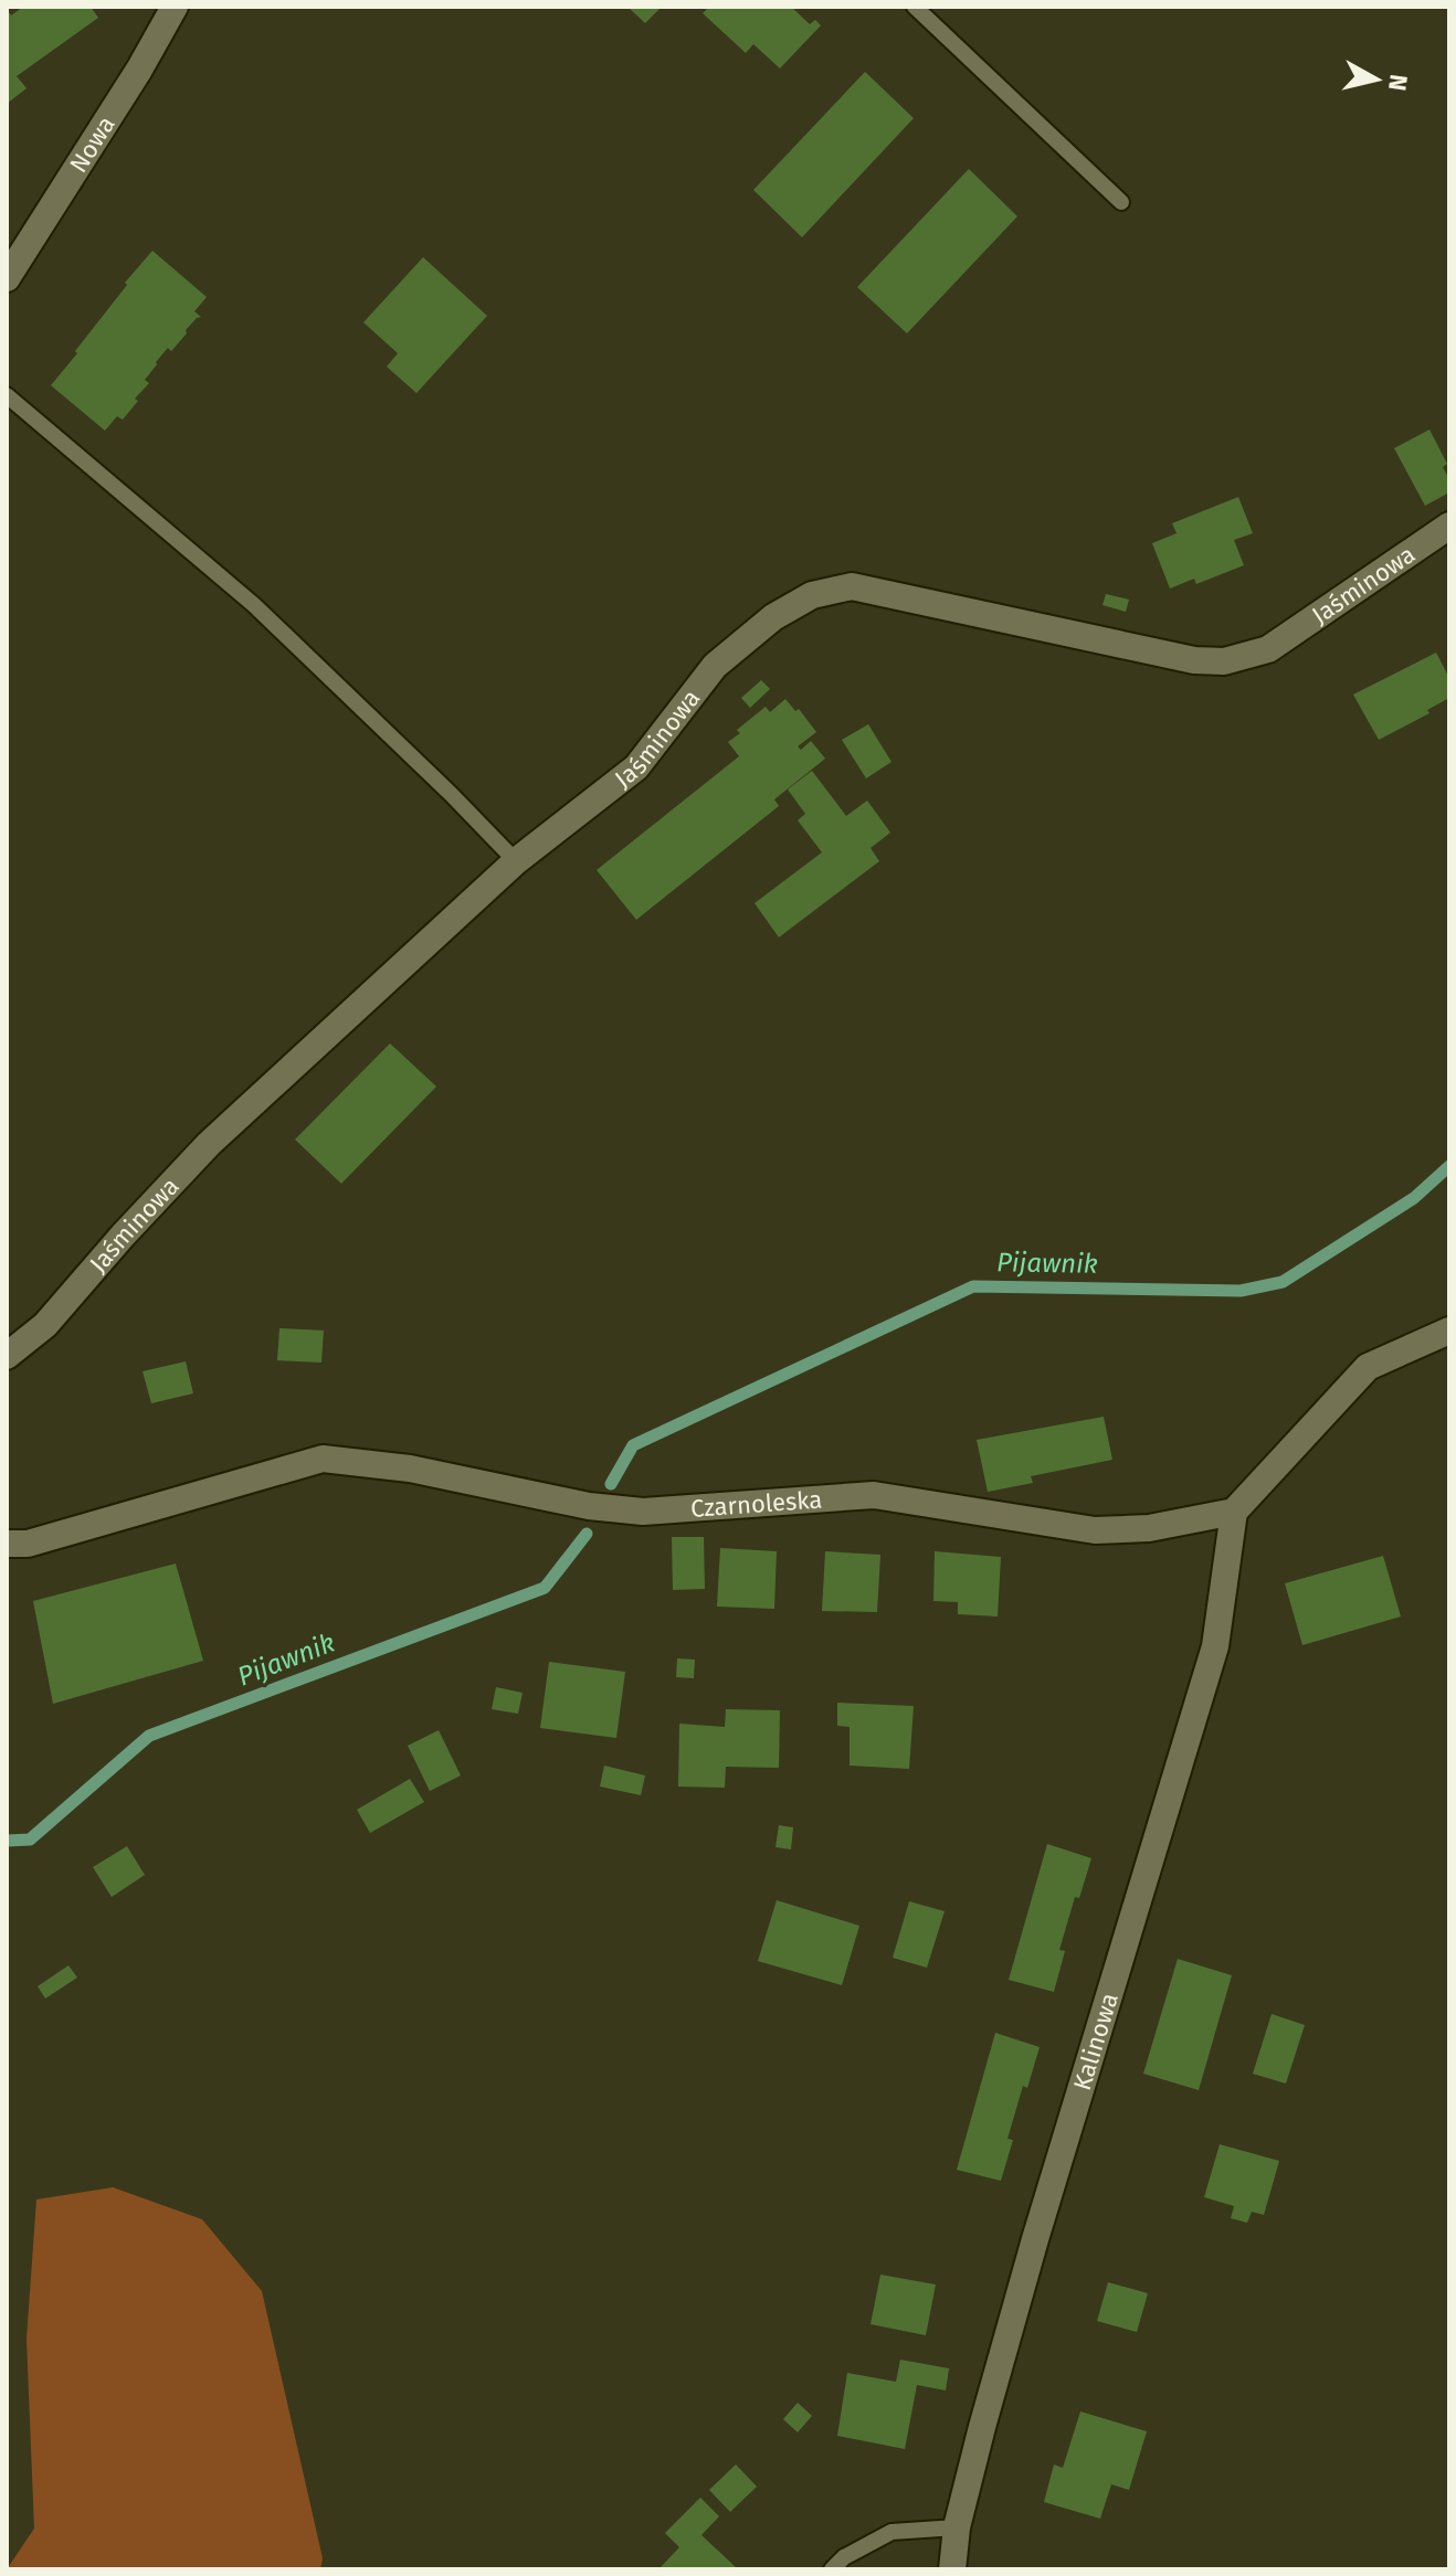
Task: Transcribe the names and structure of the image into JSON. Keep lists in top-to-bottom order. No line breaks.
{"streets":{"street":["Nowa","Jaśminowa","Czarnoleska","Kalinowa"]},"crossings":[["Czarnoleska","Kalinowa"]],"water":["Pijawnik"],"north":"right"}
